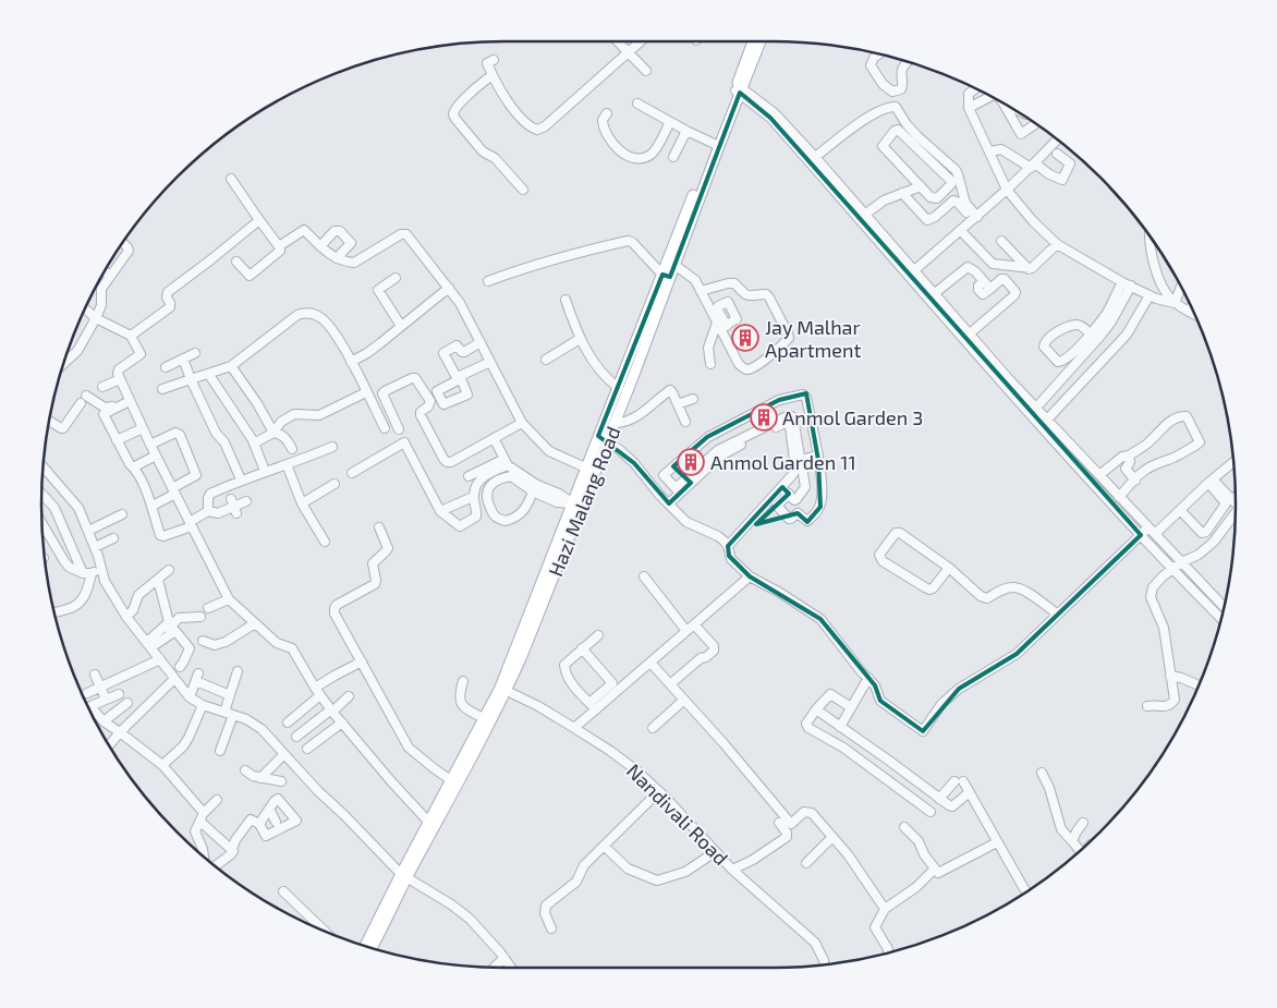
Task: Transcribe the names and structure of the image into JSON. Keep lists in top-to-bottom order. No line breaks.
{"streets":{"main road":["Hazi Malang Road"],"street":["Nandivali Road"]},"crossings":[["Hazi Malang Road","Nandivali Road"]],"places":{"building":["Jay Malhar Apartment","Anmol Garden 3","Anmol Garden 11"]}}
